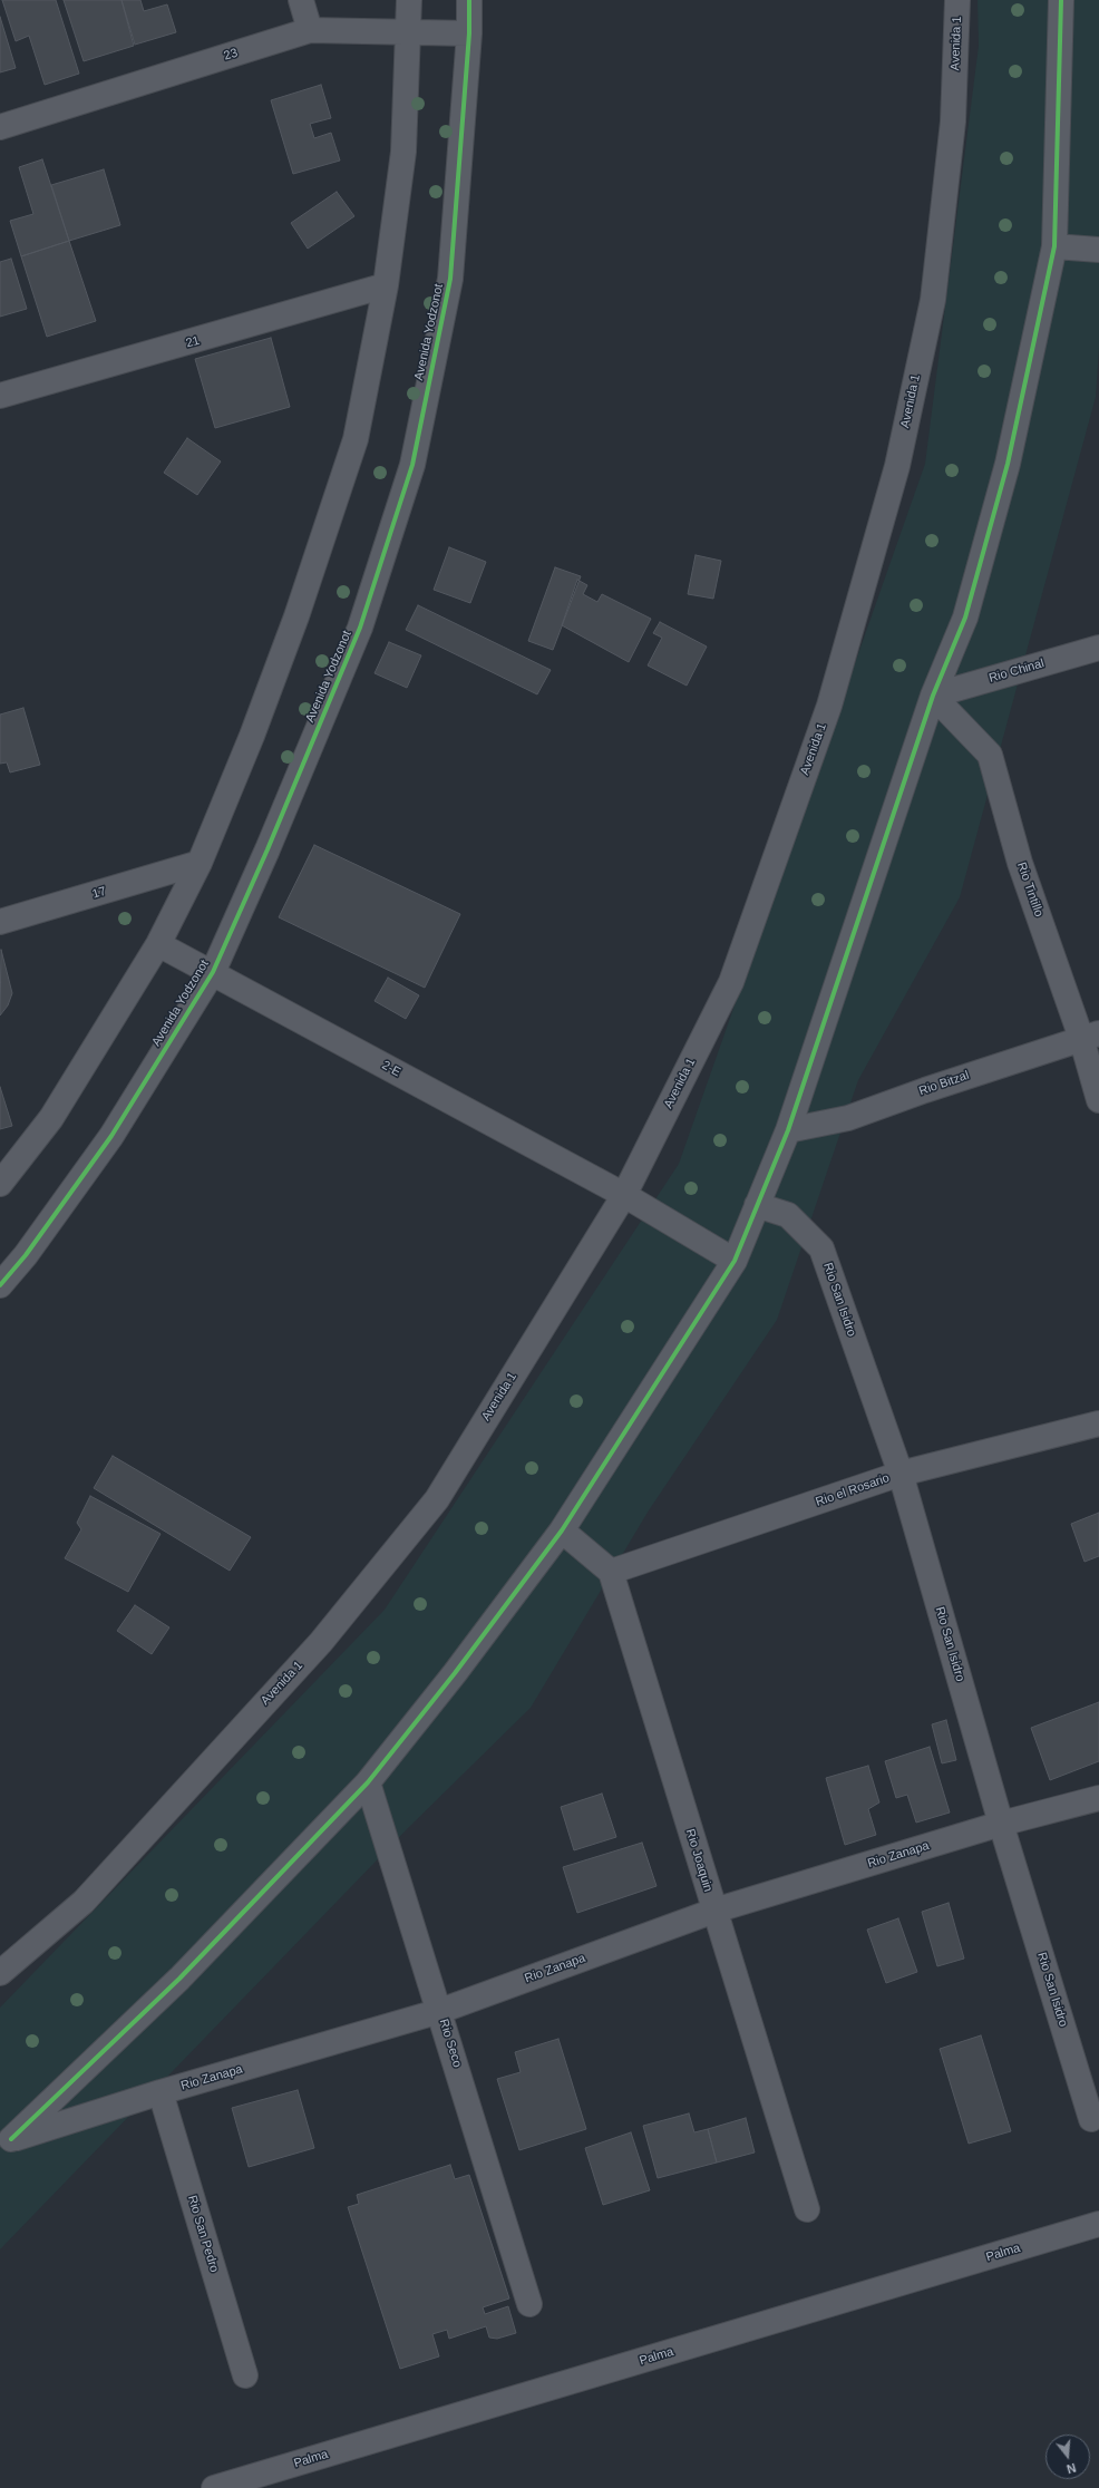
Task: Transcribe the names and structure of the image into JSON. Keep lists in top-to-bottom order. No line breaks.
{"streets":{"street":["Avenida 1","23","Avenida Yodzonot","21","Rio Chinal","Rio Tintillo","17","2-E","Rio Bitzal","Rio San Isidro","Rio el Rosario","Rio Zanapa","Rio Joaquin","Rio Seco","Rio San Pedro","Palma"]},"crossings":[["Avenida 1","2-E"],["23","Avenida Yodzonot"],["Avenida Yodzonot","2-E"],["Rio Chinal","Rio Tintillo"],["Rio Tintillo","Rio Bitzal"],["Rio San Isidro","Rio el Rosario"],["Rio San Isidro","Rio Zanapa"],["Rio el Rosario","Rio Joaquin"],["Rio Zanapa","Rio Joaquin"],["Rio Zanapa","Rio Seco"],["Rio Zanapa","Rio San Pedro"]],"north":"bottom"}
